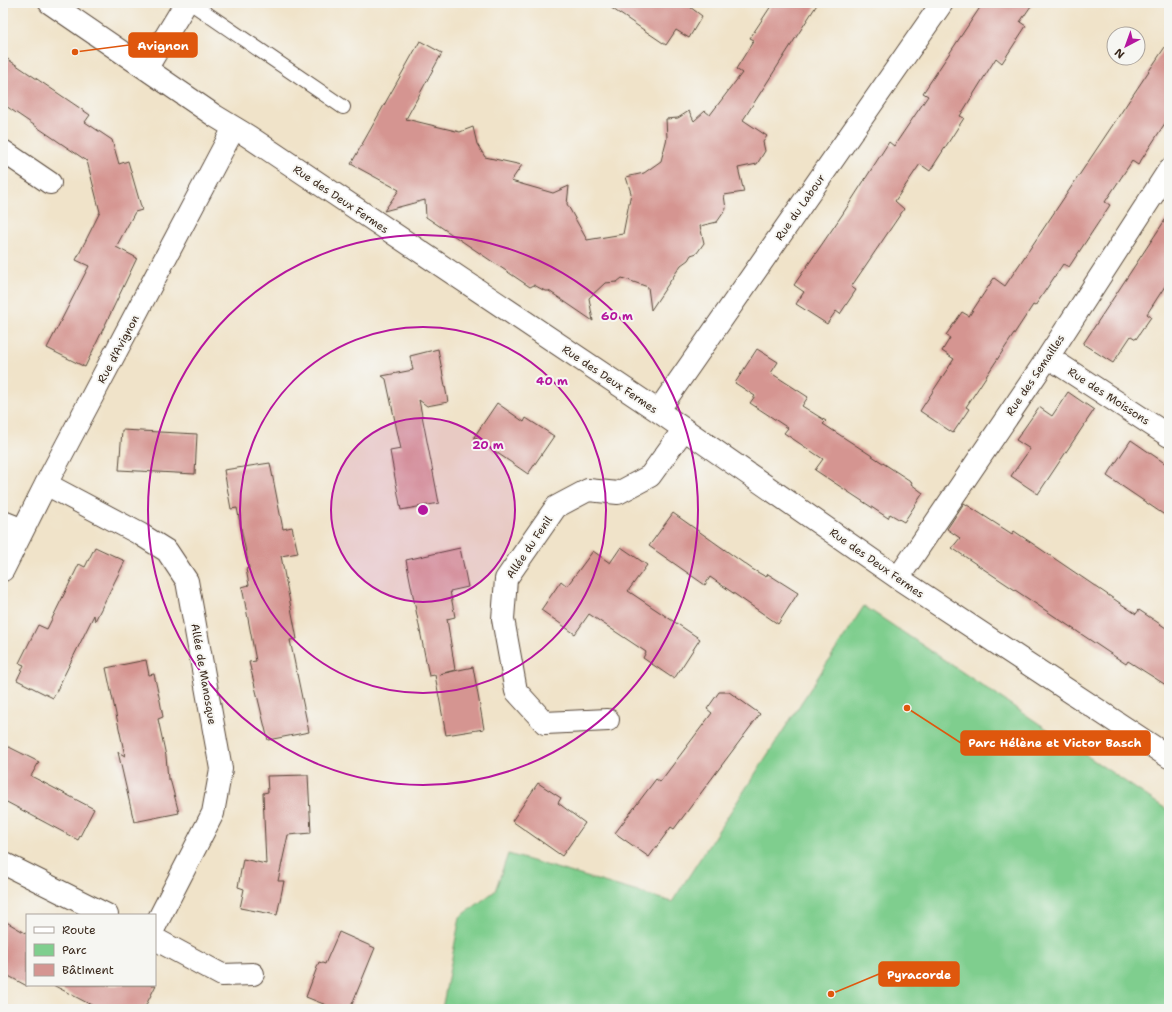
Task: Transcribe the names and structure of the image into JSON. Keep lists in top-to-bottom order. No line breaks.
{"streets":{"street":["Rue des Deux Fermes","Rue du Labour","Rue d'Avignon","Rue des Semailles","Rue des Moissons","Allée du Fenil","Allée de Manosque"]},"crossings":[["Rue des Deux Fermes","Rue du Labour"],["Rue des Deux Fermes","Rue d'Avignon"],["Rue des Deux Fermes","Rue des Semailles"],["Rue des Deux Fermes","Allée du Fenil"],["Rue d'Avignon","Allée de Manosque"],["Rue des Semailles","Rue des Moissons"]],"places":["Avignon","Parc Hélène et Victor Basch","Pyracorde"],"legend":["Route","Parc","Bâtiment"],"north":"bottom left","rings":["60 m","40 m","20 m"]}
